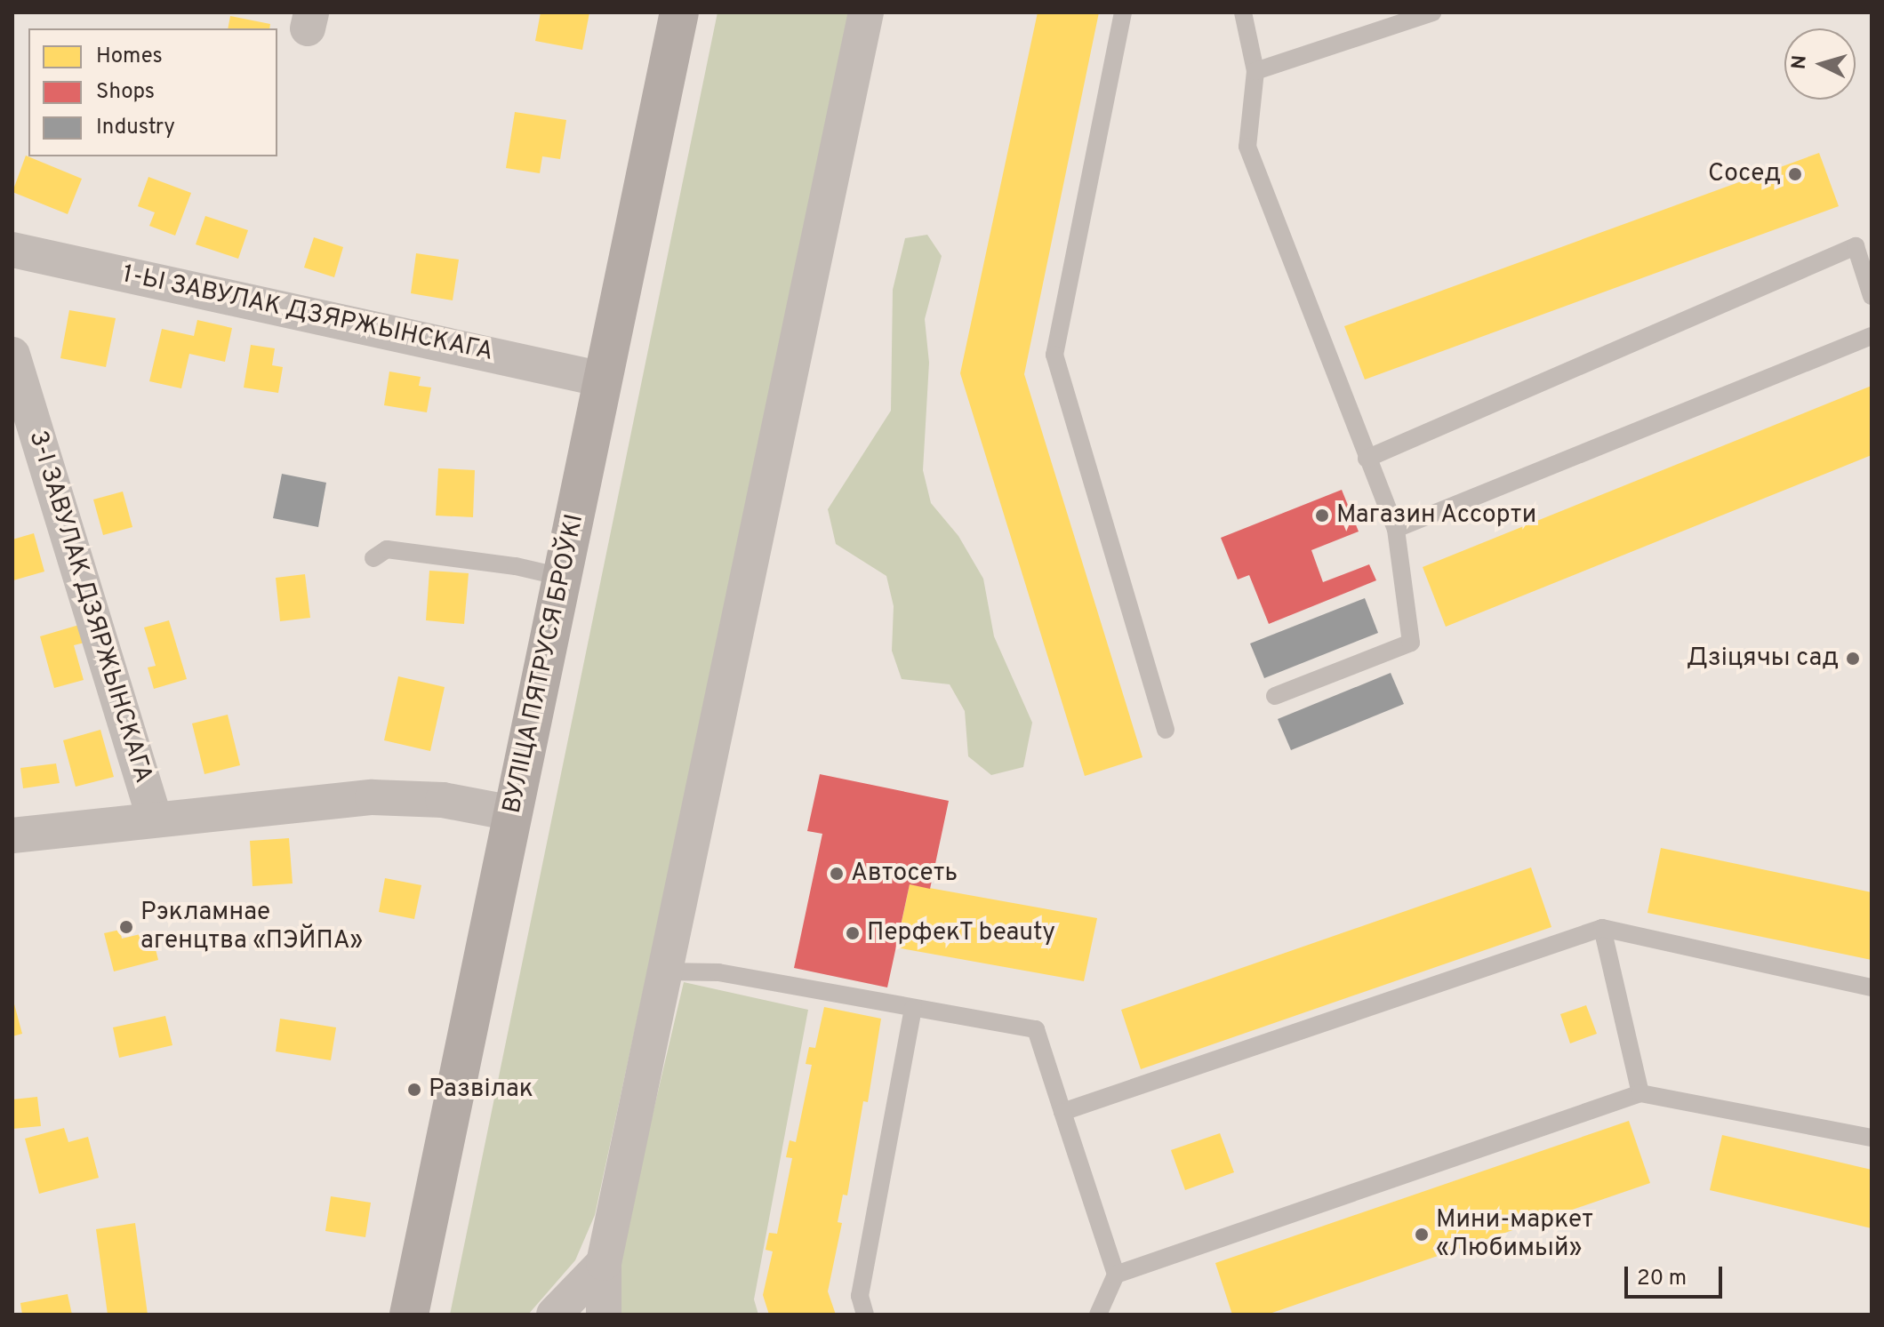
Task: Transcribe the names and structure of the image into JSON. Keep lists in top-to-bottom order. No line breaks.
{"streets":{"main road":["ВУЛІЦА ПЯТРУСЯ БРОЎКІ"],"street":["1-Ы ЗАВУЛАК ДЗЯРЖЫНСКАГА","3-І ЗАВУЛАК ДЗЯРЖЫНСКАГА"]},"crossings":[["1-Ы ЗАВУЛАК ДЗЯРЖЫНСКАГА","ВУЛІЦА ПЯТРУСЯ БРОЎКІ"]],"places":["Сосед","Магазин Ассорти","Дзіцячы сад","Автосеть","Рэкламнае агенцтва «ПЭЙПА»","ПерфекТ beauty","Развілак","Мини-маркет «Любимый»"],"legend":["Homes","Shops","Industry"],"scale_bar":"20 m","north":"left"}
